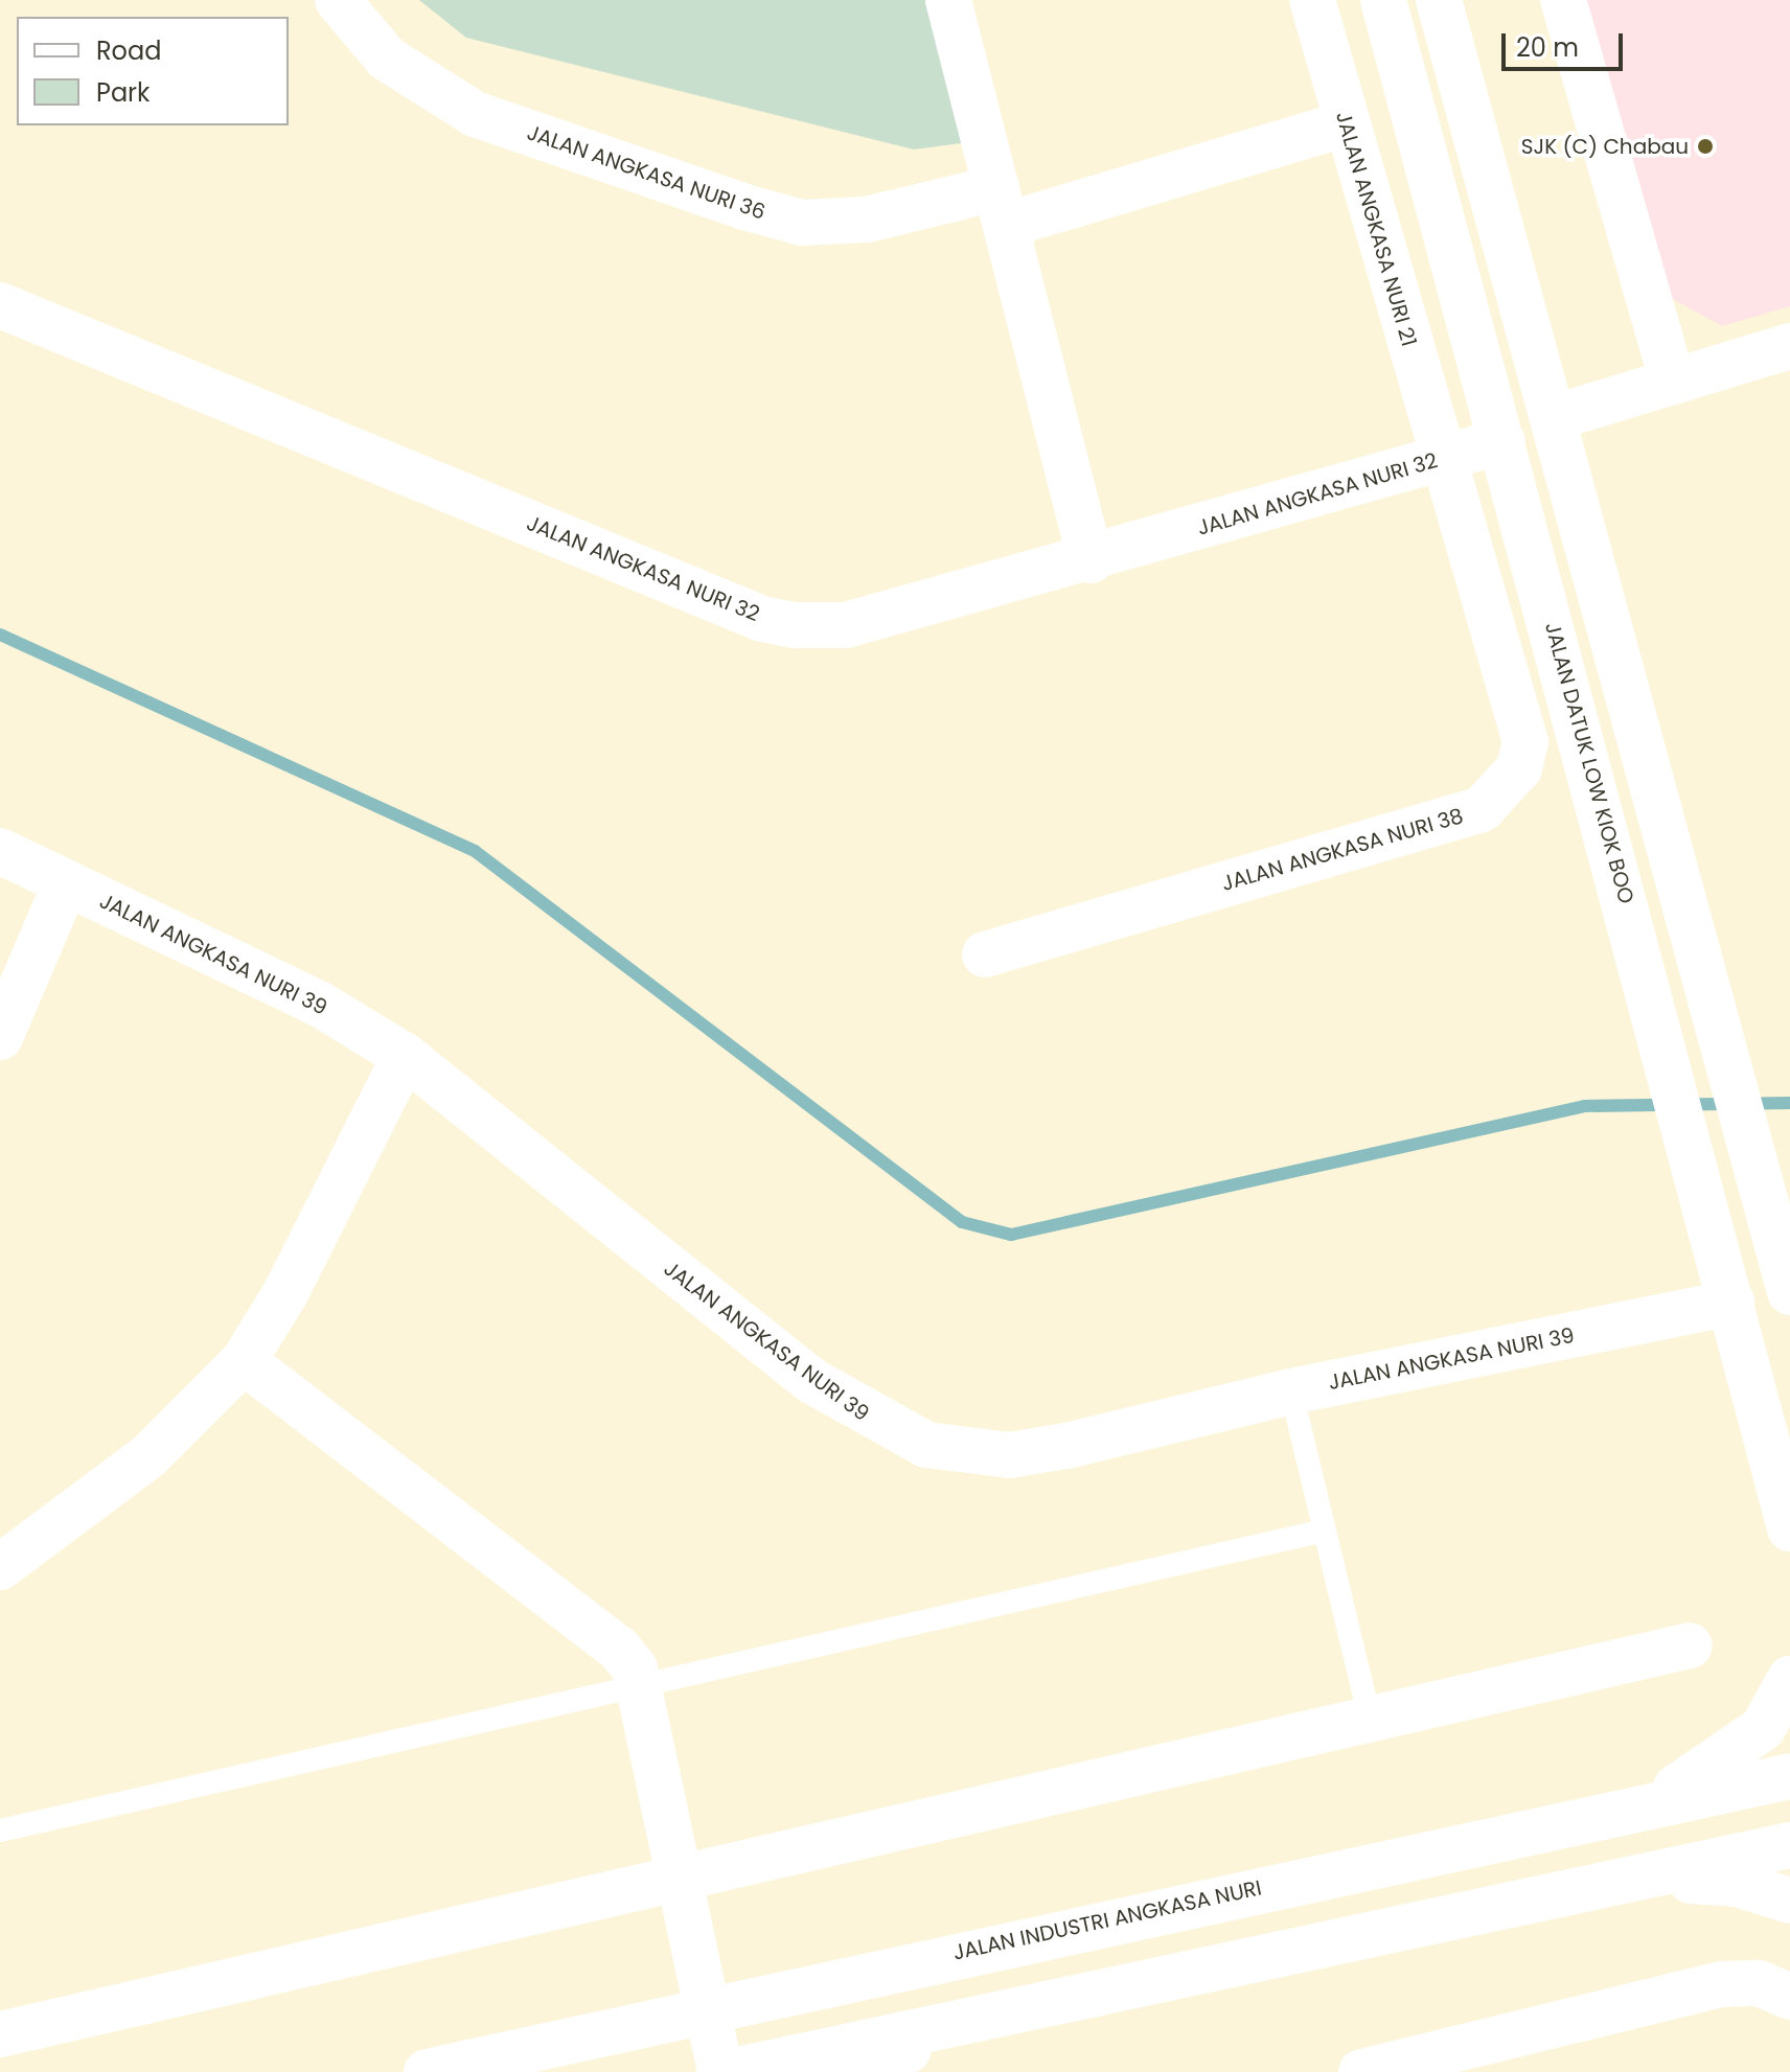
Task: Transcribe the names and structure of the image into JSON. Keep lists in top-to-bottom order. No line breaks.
{"streets":{"street":["JALAN ANGKASA NURI 36","JALAN ANGKASA NURI 21","JALAN ANGKASA NURI 32","JALAN DATUK LOW KIOK BOO","JALAN ANGKASA NURI 38","JALAN ANGKASA NURI 39","JALAN INDUSTRI ANGKASA NURI"]},"crossings":[["JALAN ANGKASA NURI 36","JALAN ANGKASA NURI 21"],["JALAN ANGKASA NURI 21","JALAN ANGKASA NURI 32"],["JALAN ANGKASA NURI 21","JALAN ANGKASA NURI 38"],["JALAN ANGKASA NURI 32","JALAN DATUK LOW KIOK BOO"],["JALAN ANGKASA NURI 32","JALAN ANGKASA NURI 38"],["JALAN DATUK LOW KIOK BOO","JALAN ANGKASA NURI 39"]],"places":["SJK (C) Chabau"],"legend":["Road","Park"],"scale_bar":"20 m"}
